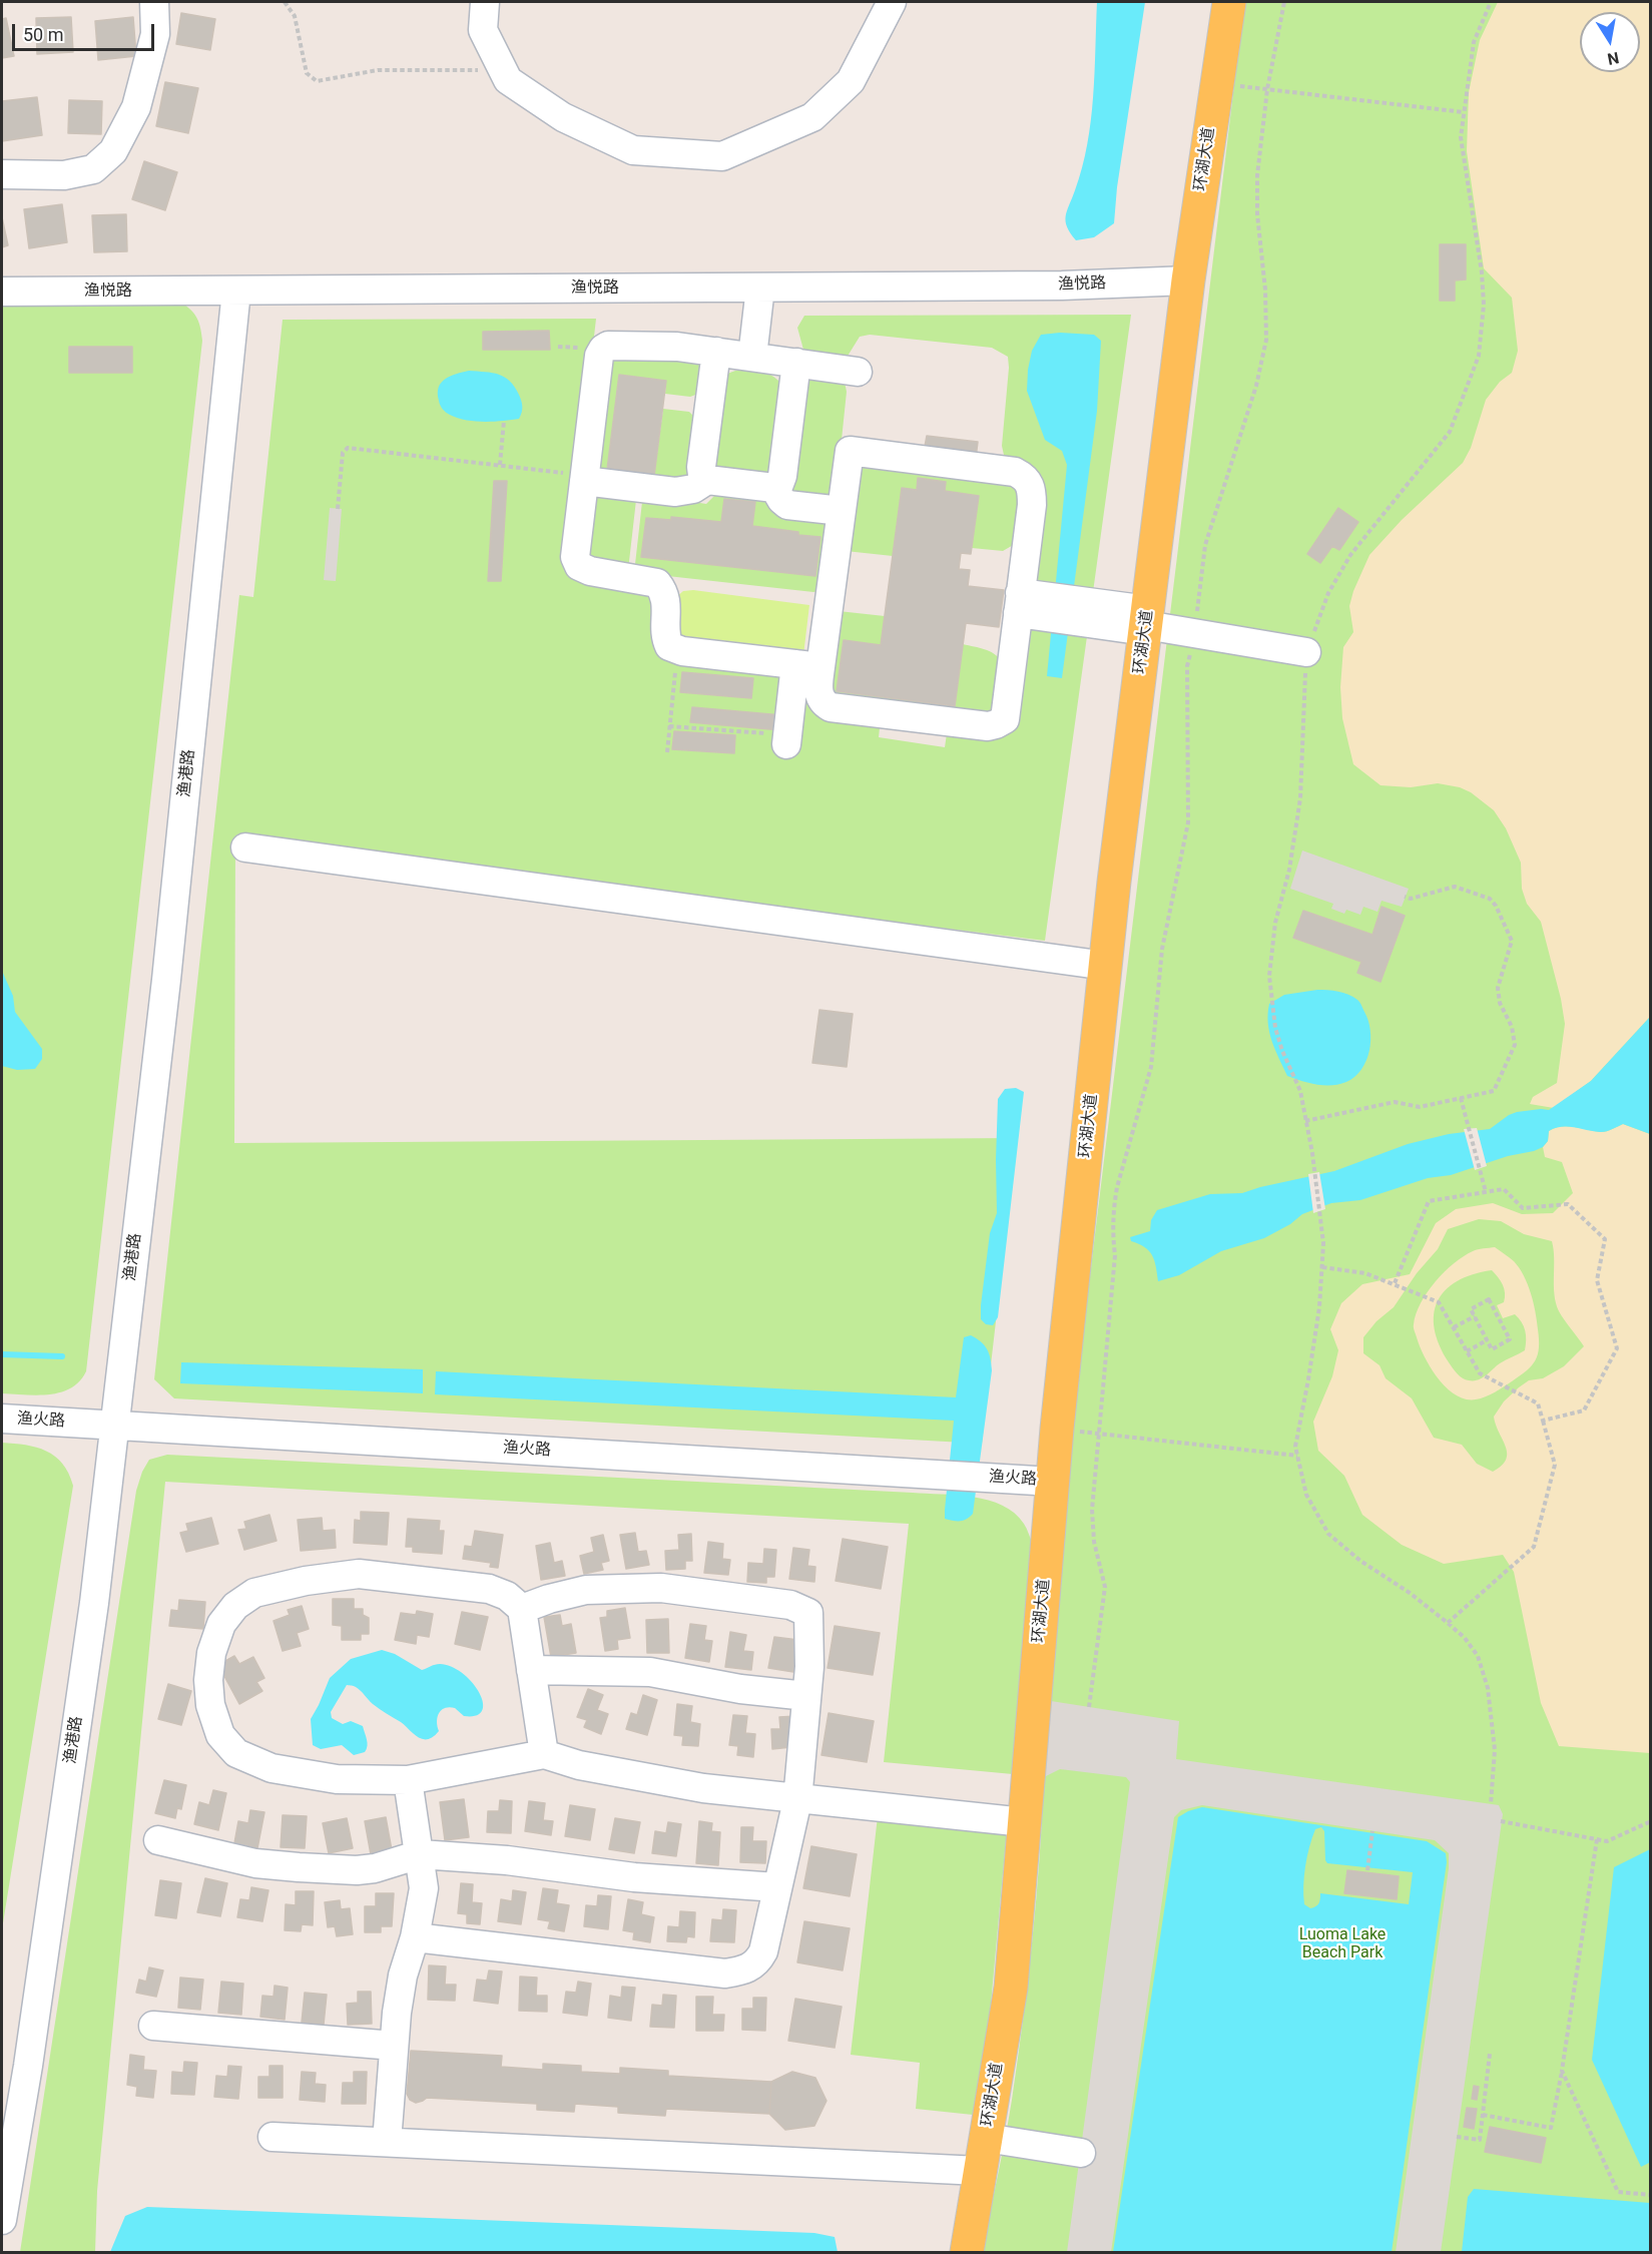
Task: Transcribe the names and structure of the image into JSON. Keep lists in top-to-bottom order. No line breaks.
{"streets":{"main road":["环湖大道"],"street":["渔悦路","渔港路","渔火路"]},"crossings":[["环湖大道","渔悦路"],["环湖大道","渔火路"],["渔悦路","渔港路"],["渔港路","渔火路"]],"parks":["Luoma Lake Beach Park"],"scale_bar":"50 m","north":"bottom"}
